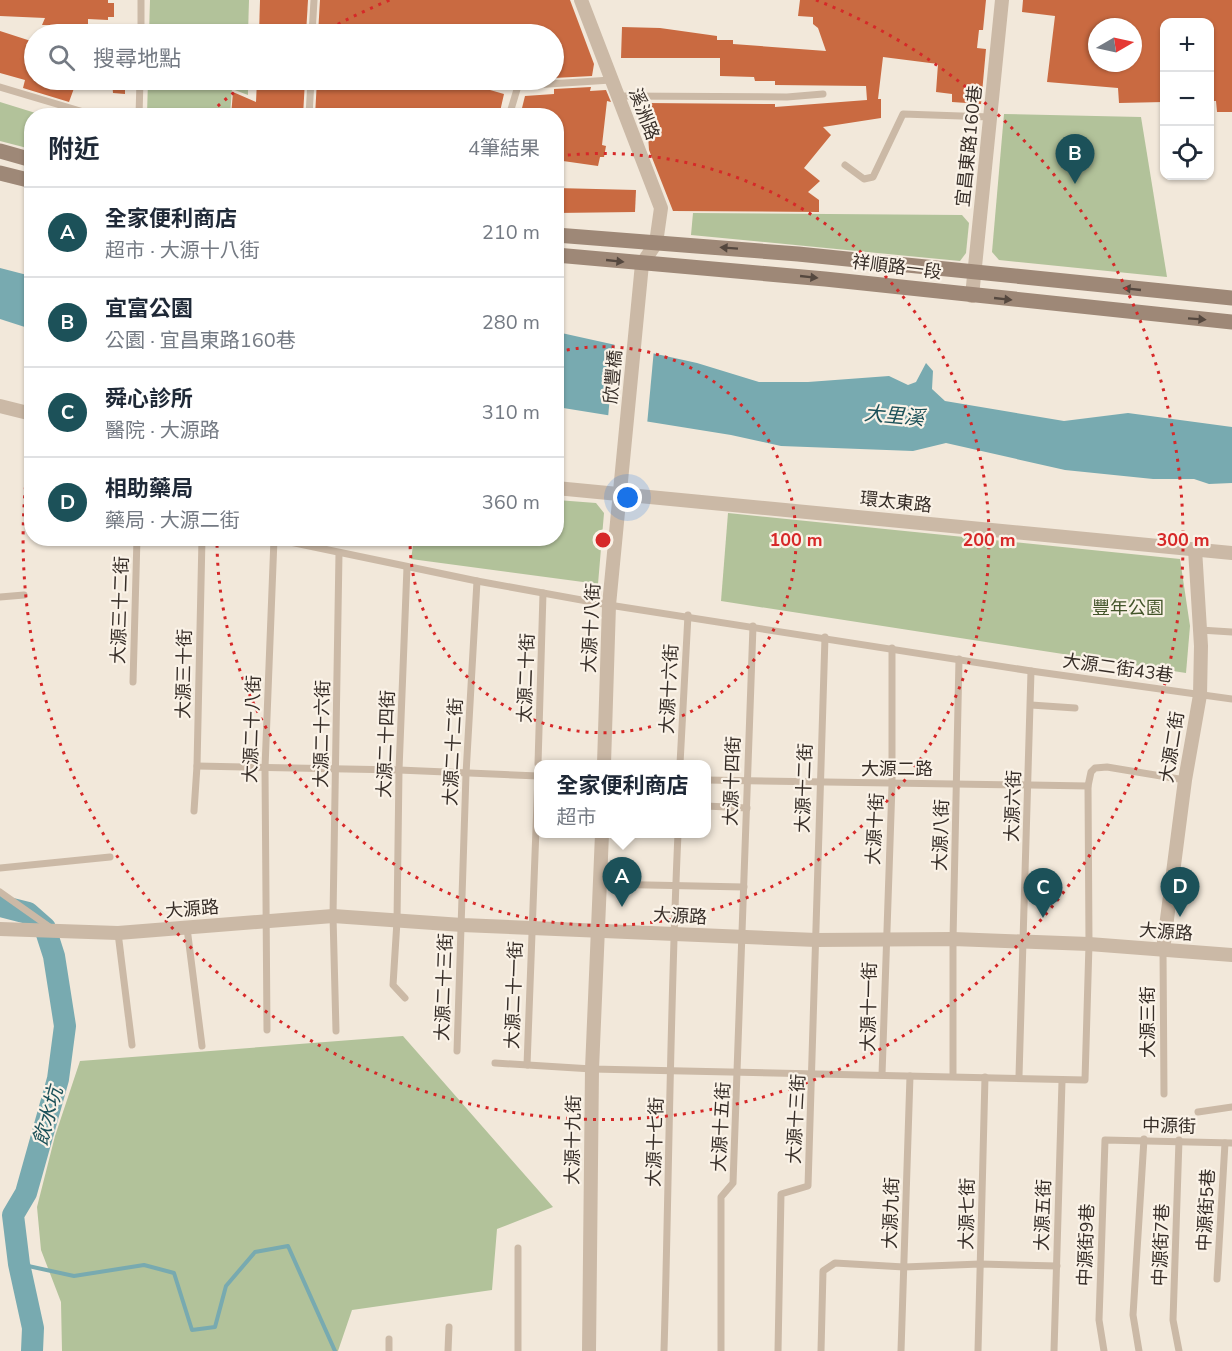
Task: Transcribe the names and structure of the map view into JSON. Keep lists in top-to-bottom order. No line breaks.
{"streets":{"street":["溪洲路","宜昌東路160巷","祥順路一段","欣豐橋","環太東路","大源十八街","大源二街","大源路","大源十九街"],"lane":["大源三十二街","大源二街43巷","大源三十街","太源二十街","大源十六街","大源二十八街","大源二十六街","大源二十四街","大源二十二街","大源二路","大源十四街","大源十二街","大源六街","大源十街","大源八街","大源二十三街","大源二十一街","大源十一街","大源三街","大源十三街","中源街","大源十五街","大源十七街","中源街5巷","大源九街","大源七街","大源五街","中源街9巷","中源街7巷"]},"crossings":[["溪洲路","祥順路一段"],["宜昌東路160巷","祥順路一段"],["祥順路一段","欣豐橋"],["欣豐橋","環太東路"],["欣豐橋","大源十八街"],["環太東路","大源十八街"],["環太東路","大源二街"],["大源十八街","大源二街43巷"],["大源二街43巷","太源二十街"],["大源二街43巷","大源十六街"],["大源二街43巷","大源二十六街"],["大源二街43巷","大源二十四街"],["大源二街43巷","大源二街"],["大源二街43巷","大源二十二街"],["大源二街43巷","大源十四街"],["大源二街43巷","大源十二街"],["大源二街43巷","大源六街"],["大源二街43巷","大源十街"],["大源二街43巷","大源八街"],["大源二十八街","大源路"],["大源二十六街","大源路"],["大源二十四街","大源路"],["大源二街","大源路"],["大源二街","大源三街"],["大源二十二街","大源路"],["大源二十二街","大源二十三街"],["大源二路","大源十四街"],["大源二路","大源十二街"],["大源二路","大源六街"],["大源二路","大源十街"],["大源二路","大源八街"],["大源十四街","大源路"],["大源十四街","大源十五街"],["大源十二街","大源路"],["大源十二街","大源十三街"],["大源六街","大源路"],["大源十街","大源路"],["大源十街","大源十一街"],["大源八街","大源路"],["大源路","大源二十三街"],["大源路","大源二十一街"],["大源路","大源十一街"],["大源路","大源三街"],["大源路","大源十三街"],["大源路","大源十五街"],["大源路","大源十九街"],["大源路","大源十七街"],["中源街","中源街5巷"],["中源街","中源街9巷"],["中源街","中源街7巷"]],"water":["大里溪","飲水坑"],"parks":["豐年公園"],"north":"right","page":{"map_buttons":["+","−"],"search":"搜尋地點","heading":["附近","4筆結果"],"pins":["B","A","D","C"],"list":[{"mark":"A","name":"全家便利商店","note":"超市 · 大源十八街","value":"210 m"},{"mark":"B","name":"宜富公園","note":"公園 · 宜昌東路160巷","value":"280 m"},{"mark":"C","name":"舜心診所","note":"醫院 · 大源路","value":"310 m"},{"mark":"D","name":"相助藥局","note":"藥局 · 大源二街","value":"360 m"}],"popup":["全家便利商店","超市"]},"rings":["100 m","200 m","300 m"]}
